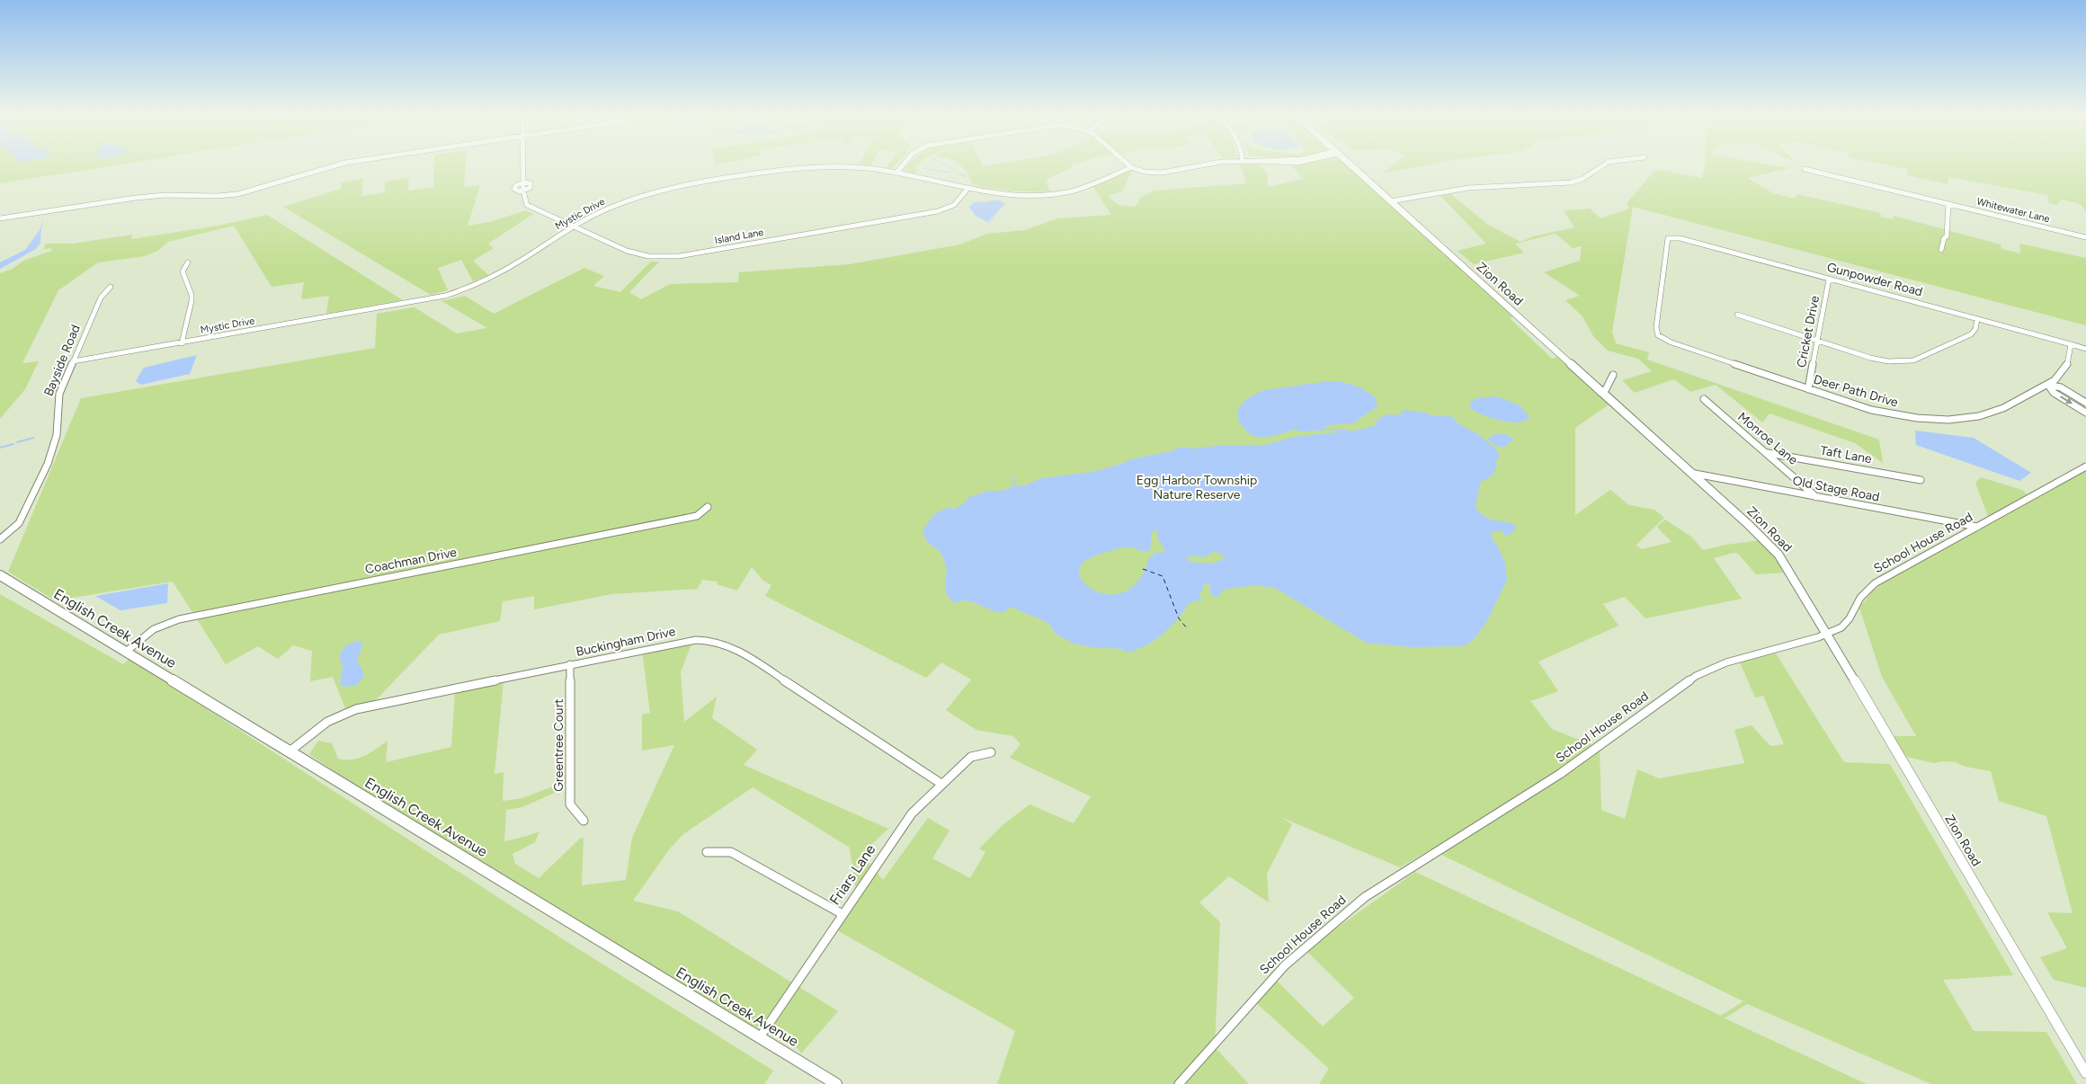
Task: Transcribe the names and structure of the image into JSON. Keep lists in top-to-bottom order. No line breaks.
{"streets":{"main road":["English Creek Avenue"],"street":["Whitewater Lane","Mystic Drive","Island Lane","Gunpowder Road","Zion Road","Cricket Drive","Bayside Road","Deer Path Drive","Monroe Lane","Taft Lane","Old Stage Road","School House Road","Coachman Drive","Buckingham Drive","Greentree Court","Friars Lane"]},"crossings":[["Mystic Drive","Island Lane"],["Mystic Drive","Bayside Road"],["Gunpowder Road","Cricket Drive"],["Gunpowder Road","Deer Path Drive"],["Zion Road","Old Stage Road"],["Zion Road","School House Road"],["Cricket Drive","Deer Path Drive"],["Monroe Lane","Taft Lane"],["Monroe Lane","Old Stage Road"],["Old Stage Road","School House Road"],["Coachman Drive","English Creek Avenue"],["English Creek Avenue","Buckingham Drive"],["English Creek Avenue","Friars Lane"],["Buckingham Drive","Greentree Court"],["Buckingham Drive","Friars Lane"]],"parks":["Egg Harbor Township Nature Reserve"]}
